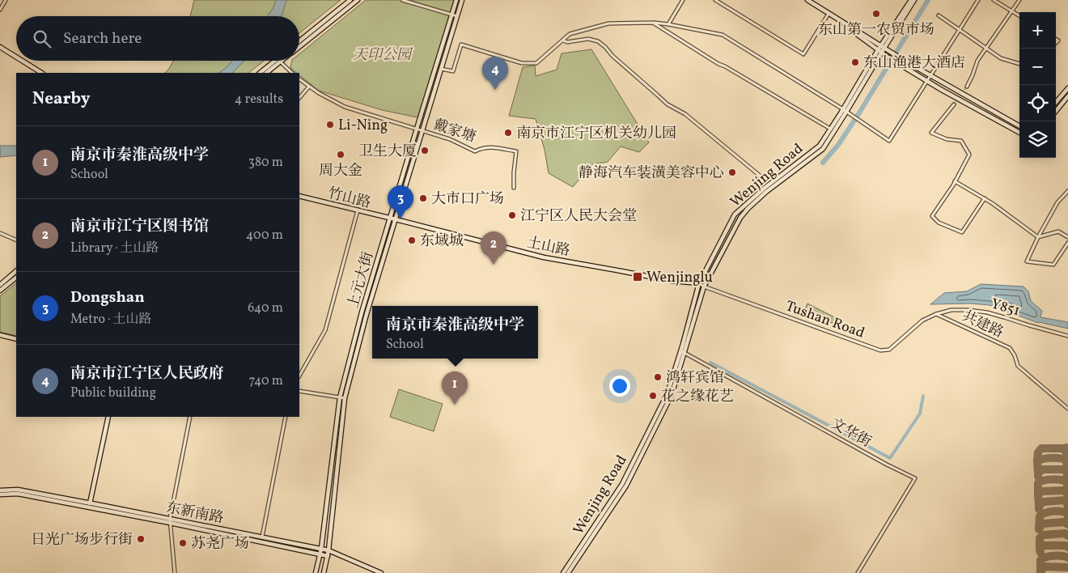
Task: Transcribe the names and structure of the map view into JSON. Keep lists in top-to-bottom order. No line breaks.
{"streets":{"main road":["Wenjing Road","竹山路","土山路","上元大街","东新南路"],"street":["戴家塘","Y851","Tushan Road","共建路","文华街"]},"crossings":[["戴家塘","上元大街"],["Wenjing Road","土山路"],["Wenjing Road","Tushan Road"],["Wenjing Road","文华街"],["竹山路","土山路"],["竹山路","上元大街"],["土山路","上元大街"],["土山路","Tushan Road"],["上元大街","东新南路"],["Y851","Tushan Road"],["Y851","共建路"],["Tushan Road","共建路"]],"parks":["天印公园"],"places":{"other":["东山第一农贸市场","东山渔港大酒店","Li-Ning","南京市江宁区机关幼儿园","卫生大厦","周大金","静海汽车装潢美容中心","大市口广场","江宁区人民大会堂","东域城","鸿轩宾馆","花之缘花艺","日光广场步行街","苏尧广场"],"transit":["Wenjinglu"]},"page":{"map_buttons":["+","−"],"search":"Search here","pins":["4","3","2","1"],"heading":["Nearby","4 results"],"list":[{"mark":"1","name":"南京市秦淮高级中学","note":"School","value":"380 m"},{"mark":"2","name":"南京市江宁区图书馆","note":"Library · 土山路","value":"400 m"},{"mark":"3","name":"Dongshan","note":"Metro · 土山路","value":"640 m"},{"mark":"4","name":"南京市江宁区人民政府","note":"Public building","value":"740 m"}],"popup":["南京市秦淮高级中学","School"]}}
